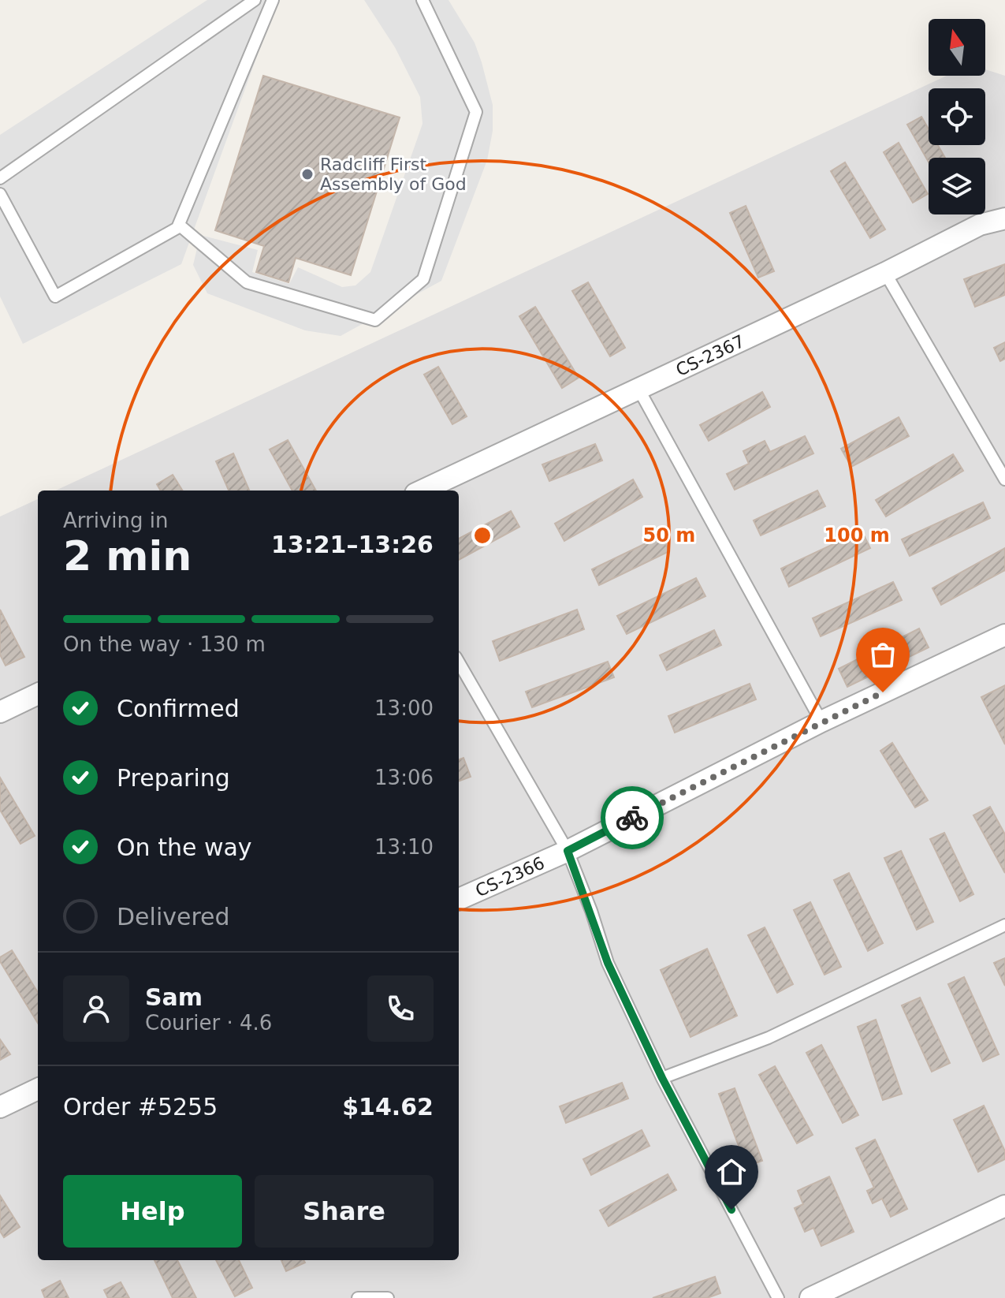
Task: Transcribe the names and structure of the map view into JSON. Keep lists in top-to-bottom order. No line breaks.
{"streets":{"street":["CS-2367","CS-2366"]},"places":["Radcliff First Assembly of God"],"north":"top","page":{"heading":["2 min","Arriving in","13:21–13:26"],"panel":["Sam","Courier · 4.6","Order #5255","$14.62"],"bar":"On the way · 130 m","list":[["Confirmed","13:00"],["Preparing","13:06"],["On the way","13:10"],"Delivered"],"buttons":["Help","Share"]},"rings":["50 m","100 m"]}
